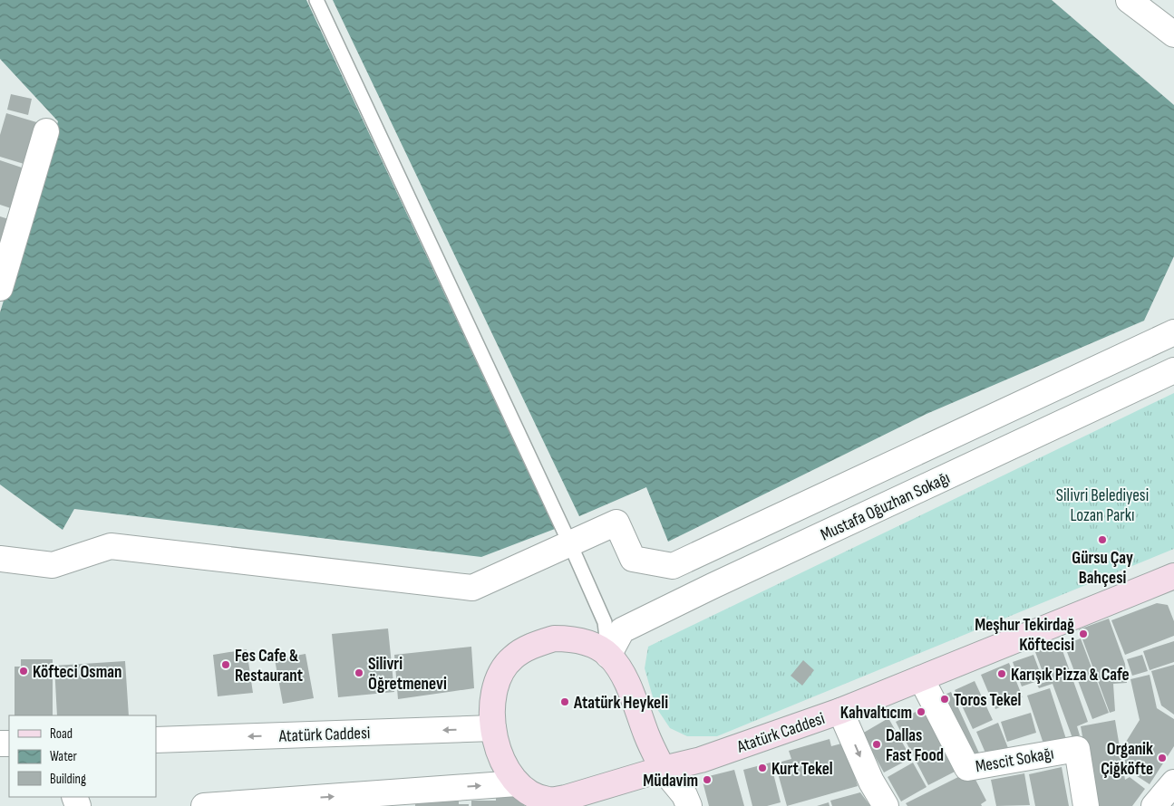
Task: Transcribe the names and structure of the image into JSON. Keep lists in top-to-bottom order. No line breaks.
{"streets":{"street":["Mustafa Oğuzhan Sokağı","Atatürk Caddesi","Mescit Sokağı"]},"crossings":[["Atatürk Caddesi","Mescit Sokağı"]],"parks":["Silivri Belediyesi Lozan Parkı"],"places":["Gürsu Çay Bahçesi","Meşhur Tekirdağ Köftecisi","Fes Cafe & Restaurant","Köfteci Osman","Silivri Öğretmenevi","Karışık Pizza & Cafe","Toros Tekel","Atatürk Heykeli","Kahvaltıcım","Dallas Fast Food","Organik Çiğköfte","Kurt Tekel","Müdavim"],"legend":["Road","Water","Building"]}
